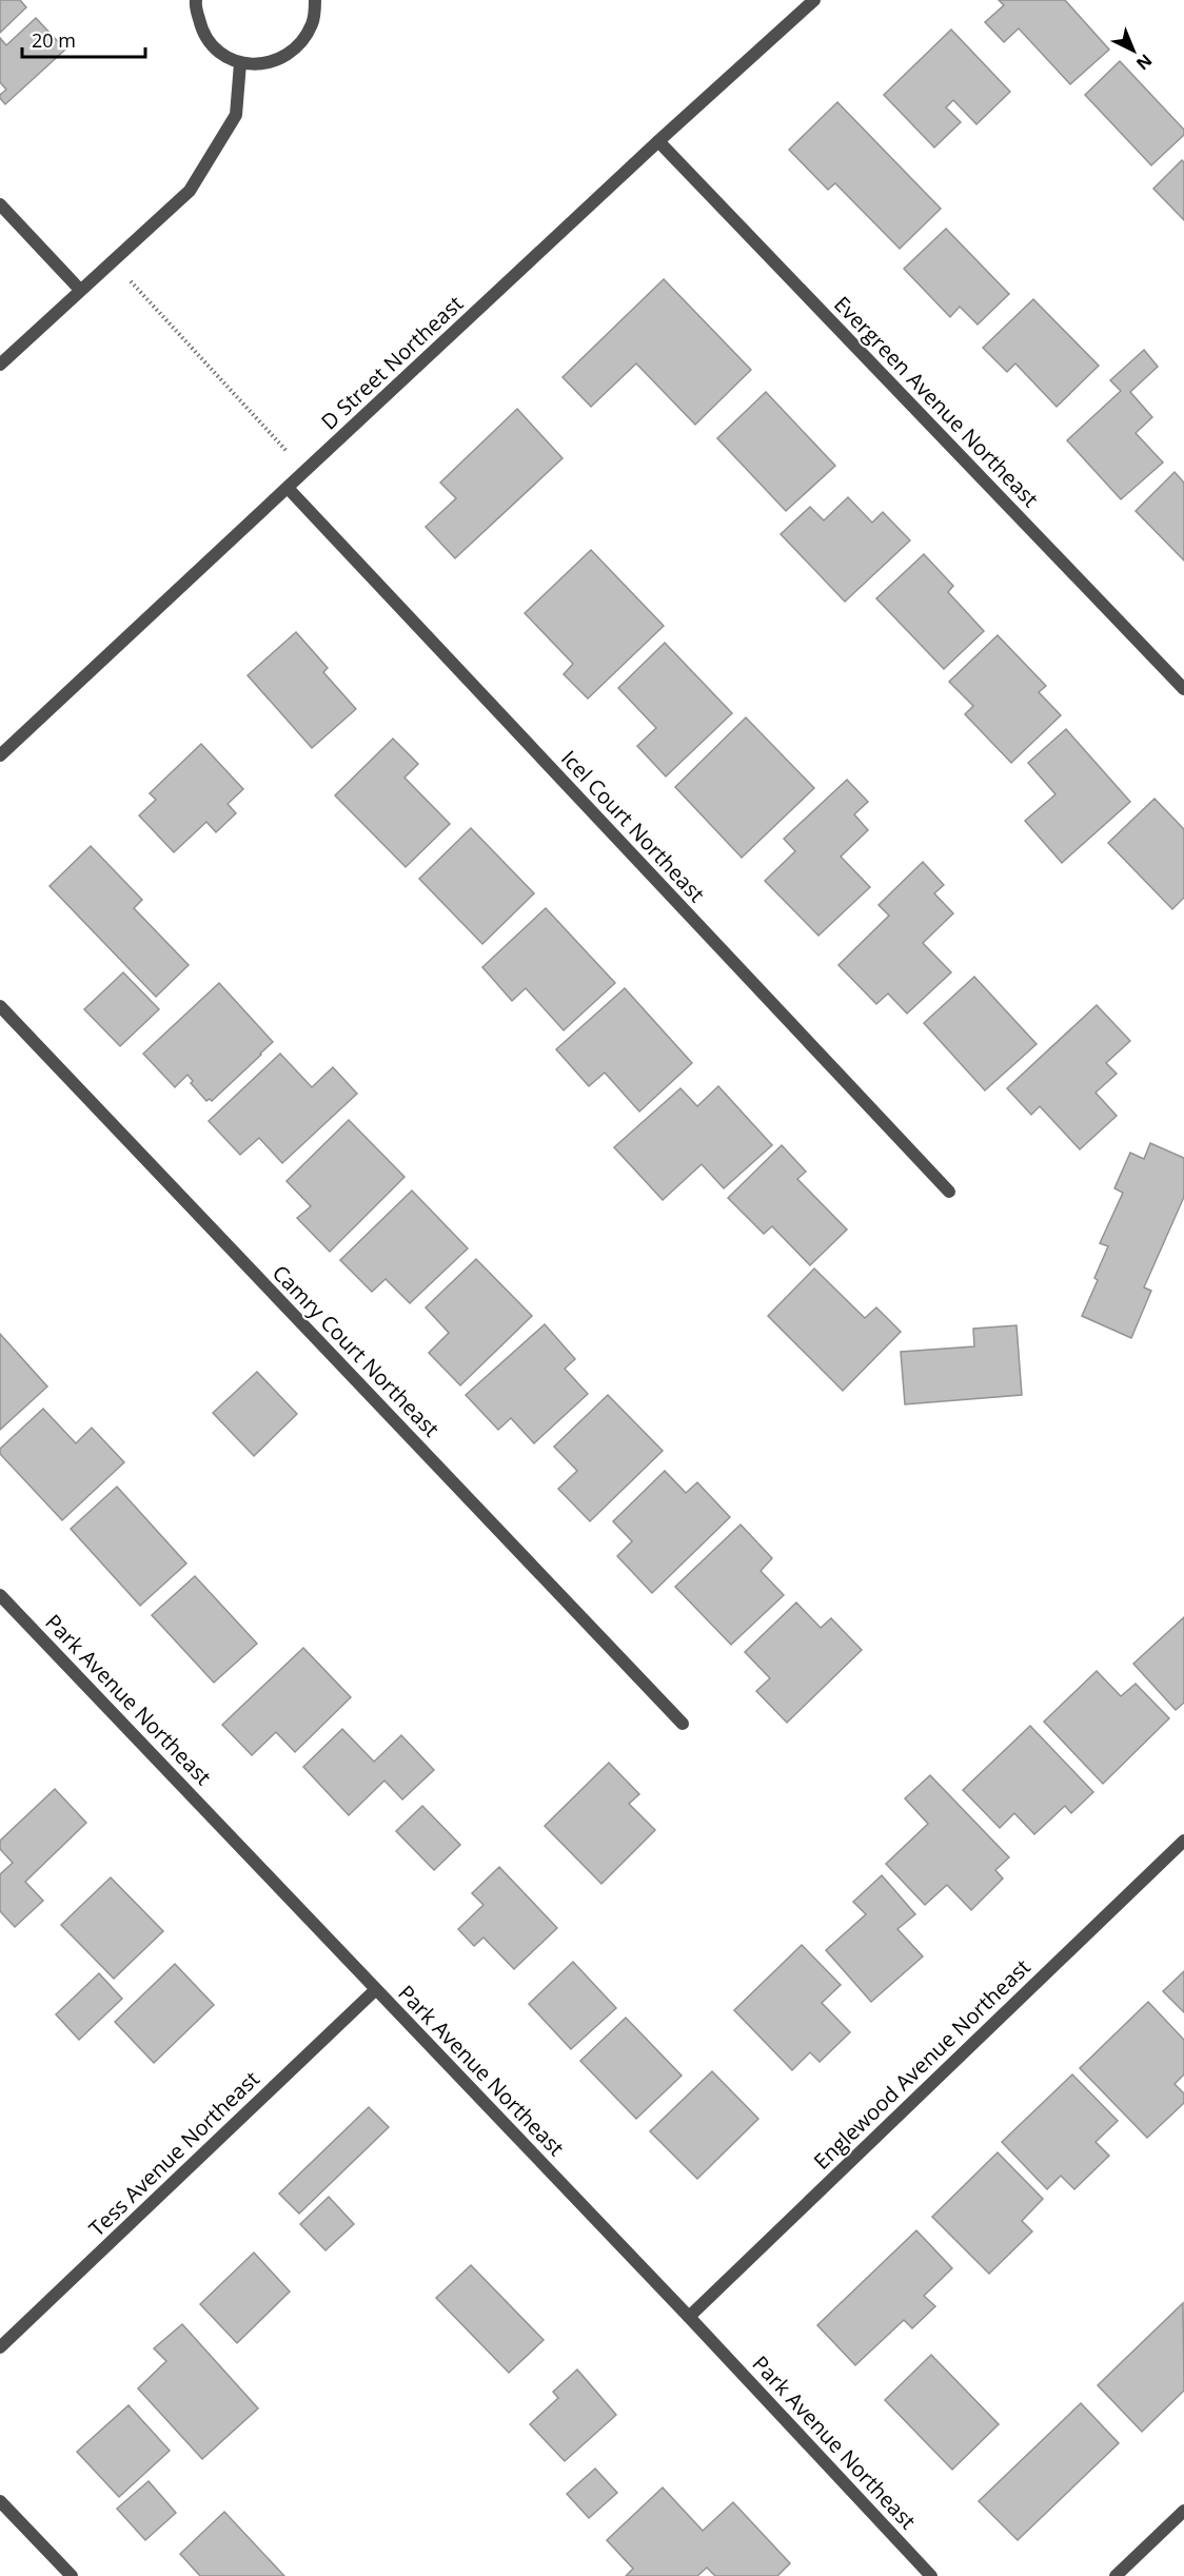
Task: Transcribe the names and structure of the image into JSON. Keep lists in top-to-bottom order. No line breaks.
{"streets":{"street":["D Street Northeast","Evergreen Avenue Northeast","Icel Court Northeast","Camry Court Northeast","Park Avenue Northeast","Englewood Avenue Northeast","Tess Avenue Northeast"]},"crossings":[["D Street Northeast","Evergreen Avenue Northeast"],["D Street Northeast","Icel Court Northeast"],["Park Avenue Northeast","Englewood Avenue Northeast"],["Park Avenue Northeast","Tess Avenue Northeast"]],"scale_bar":"20 m","north":"bottom right"}
